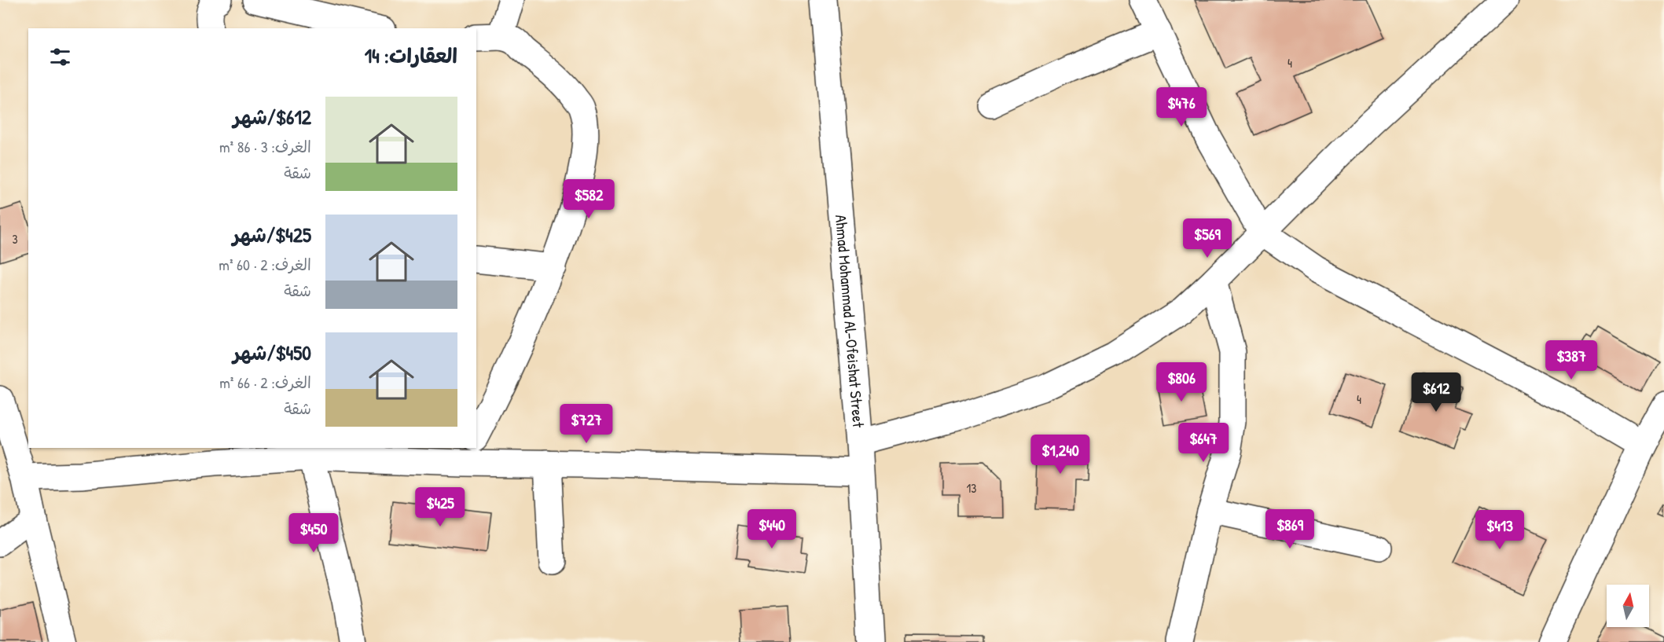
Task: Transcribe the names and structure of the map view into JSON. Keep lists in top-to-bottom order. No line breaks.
{"streets":{"street":["Ahmad Mohammad Al-Ofeishat Street"]},"house_numbers":["4","3","4","13"],"north":"top","page":{"heading":"العقارات: 14","list":[{"name":"$612/شهر","note":"الغرف: 3 · 86 m² · شقة"},{"name":"$425/شهر","note":"الغرف: 2 · 60 m² · شقة"},{"name":"$450/شهر","note":"الغرف: 2 · 66 m² · شقة"}],"price":["$476","$582","$569","$387","$806","$612","$727","$647","$1,240","$425","$440","$869","$413","$450"]}}
